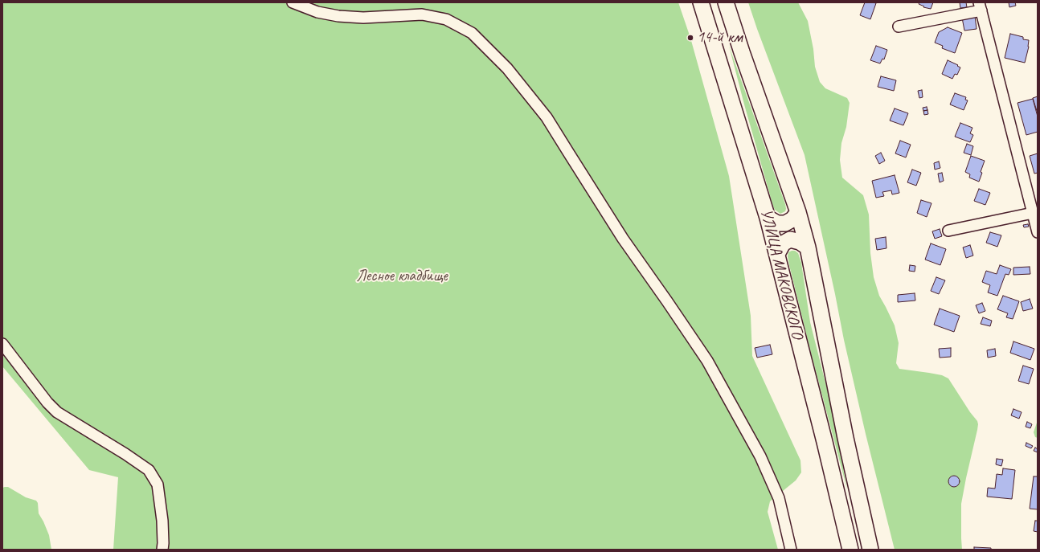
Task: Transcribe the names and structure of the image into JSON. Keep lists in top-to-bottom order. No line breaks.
{"streets":{"highway":["УЛИЦА МАКОВСКОГО"]},"parks":["Лесное кладбище"],"places":["14-й км"]}
